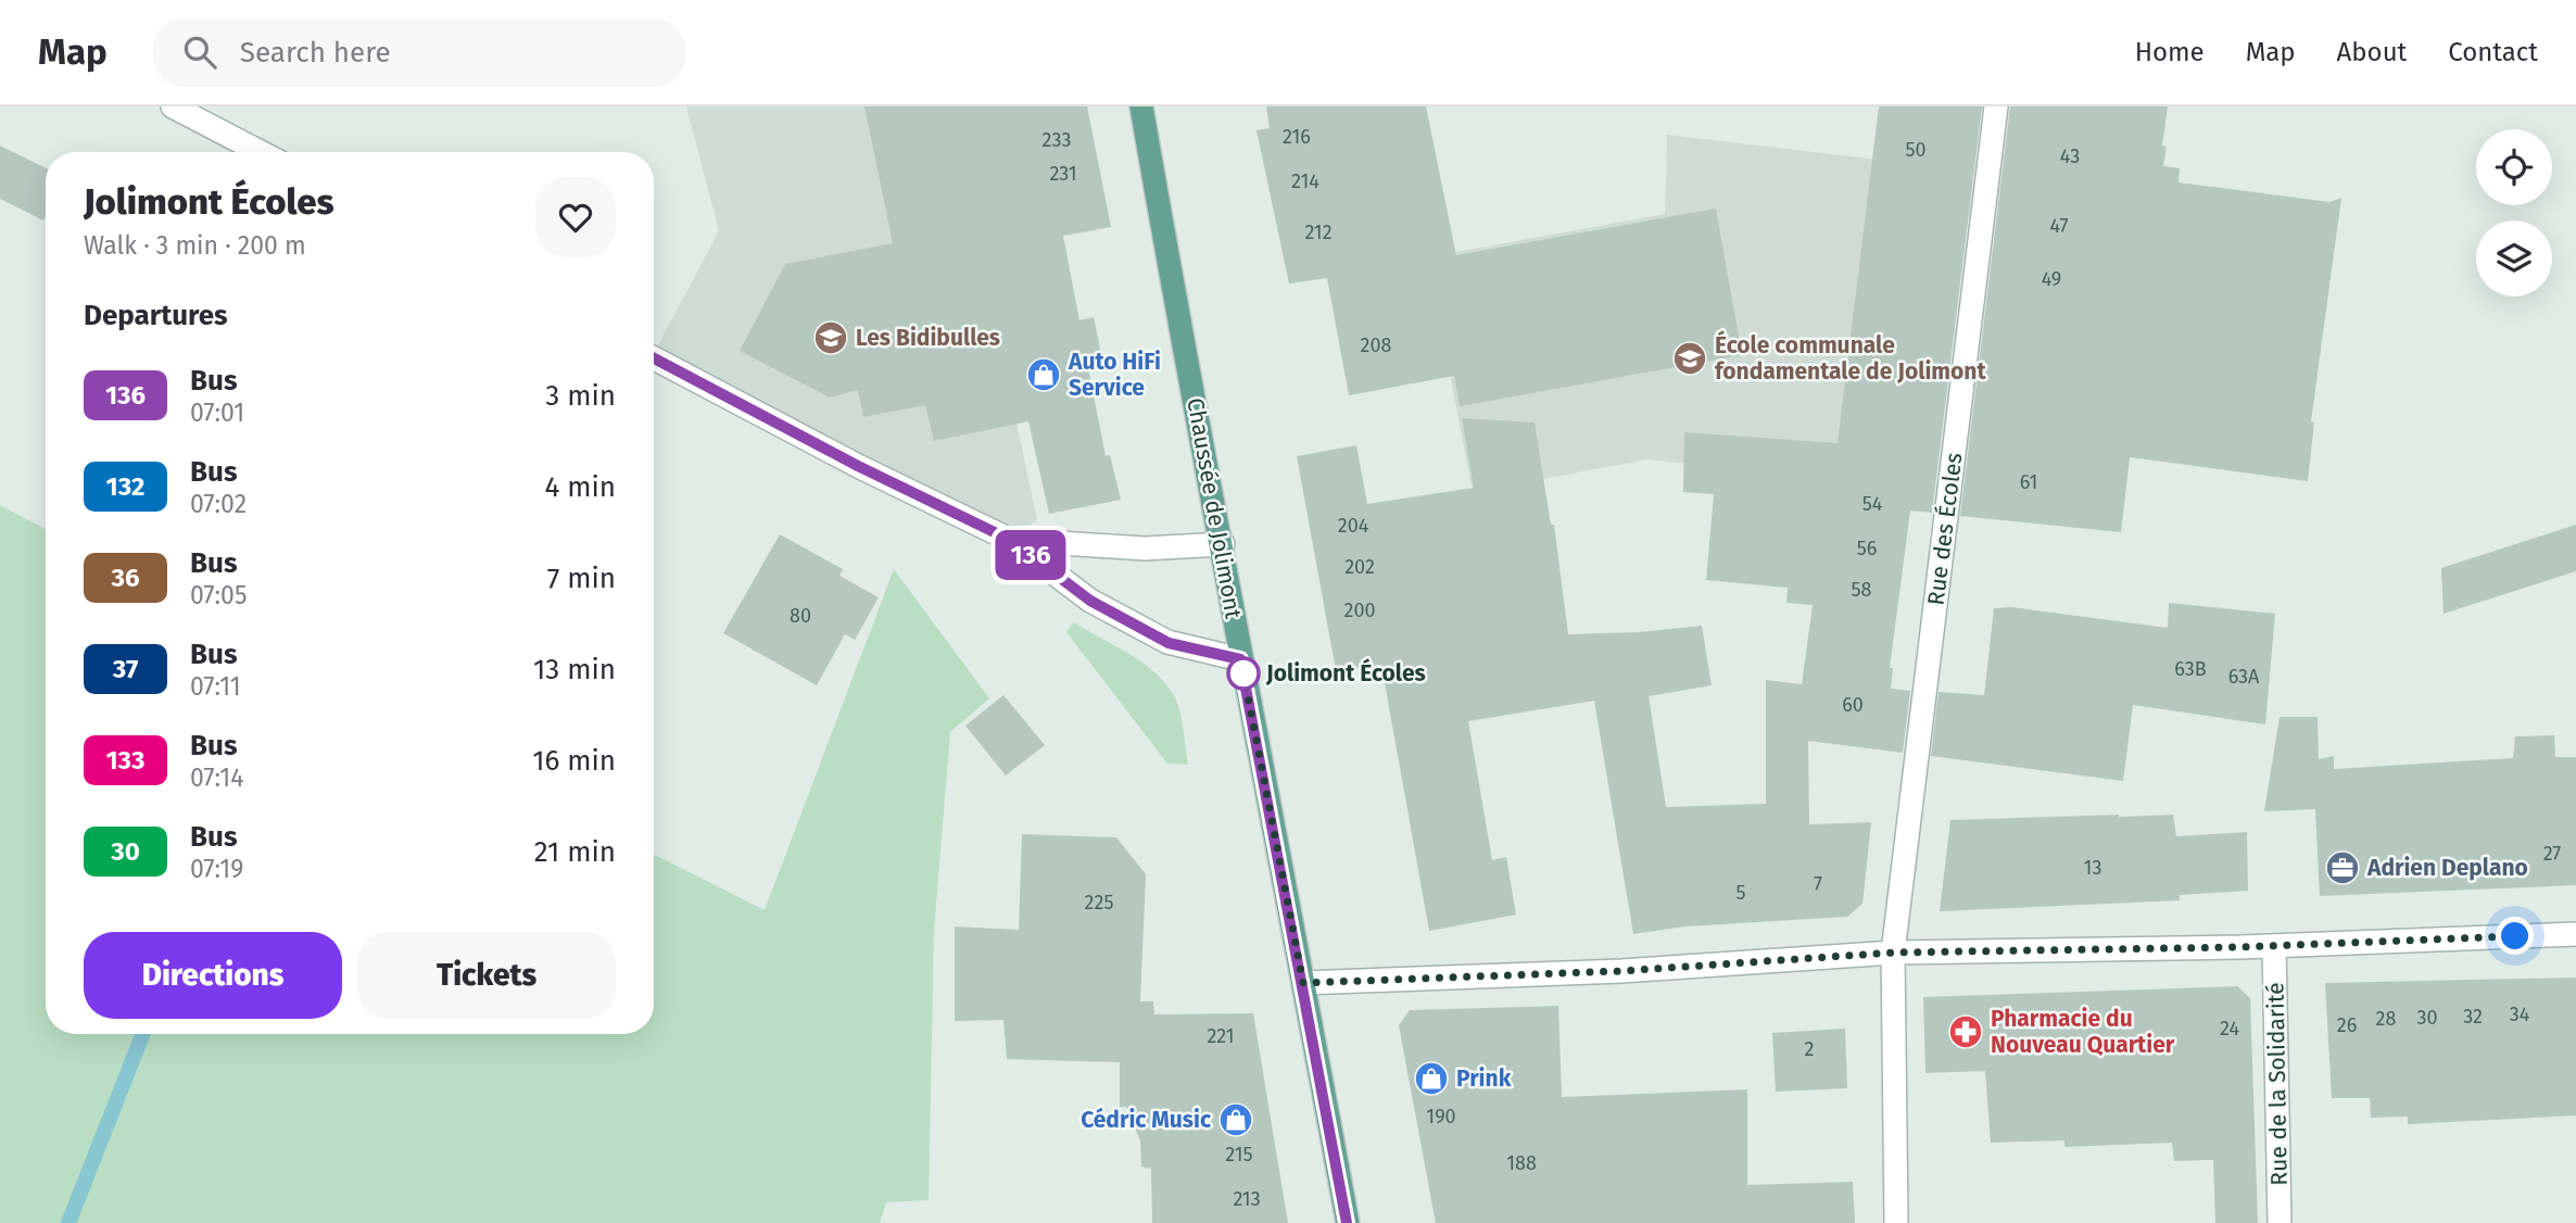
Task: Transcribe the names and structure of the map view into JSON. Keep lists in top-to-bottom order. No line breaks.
{"streets":{"main road":["Chaussée de Jolimont"],"street":["Rue des Écoles","Rue de la Solidarité"]},"places":{"school or university":["Les Bidibulles","École communale fondamentale de Jolimont"],"shop":["Auto HiFi Service","Prink","Cédric Music"],"other":["Jolimont Écoles"],"office":["Adrien Deplano"],"pharmacy":["Pharmacie du Nouveau Quartier"]},"lines":["bus line 136"],"house_numbers":["216","233","50","43","231","214","47","212","49","208","61","54","204","56","202","58","200","80","63B","63A","60","27","13","7","5","225","34","32","30","28","26","24","221","2","190","215","188","213"],"page":{"header":"Map","search":"Search here","nav":["Home","Map","About","Contact"],"on_map":"136","heading":[["Jolimont Écoles","Walk · 3 min · 200 m"],"Departures"],"list":[{"mark":"136","name":"Bus","note":"07:01","value":"3 min"},{"mark":"132","name":"Bus","note":"07:02","value":"4 min"},{"mark":"36","name":"Bus","note":"07:05","value":"7 min"},{"mark":"37","name":"Bus","note":"07:11","value":"13 min"},{"mark":"133","name":"Bus","note":"07:14","value":"16 min"},{"mark":"30","name":"Bus","note":"07:19","value":"21 min"}],"buttons":["Directions","Tickets"]}}
